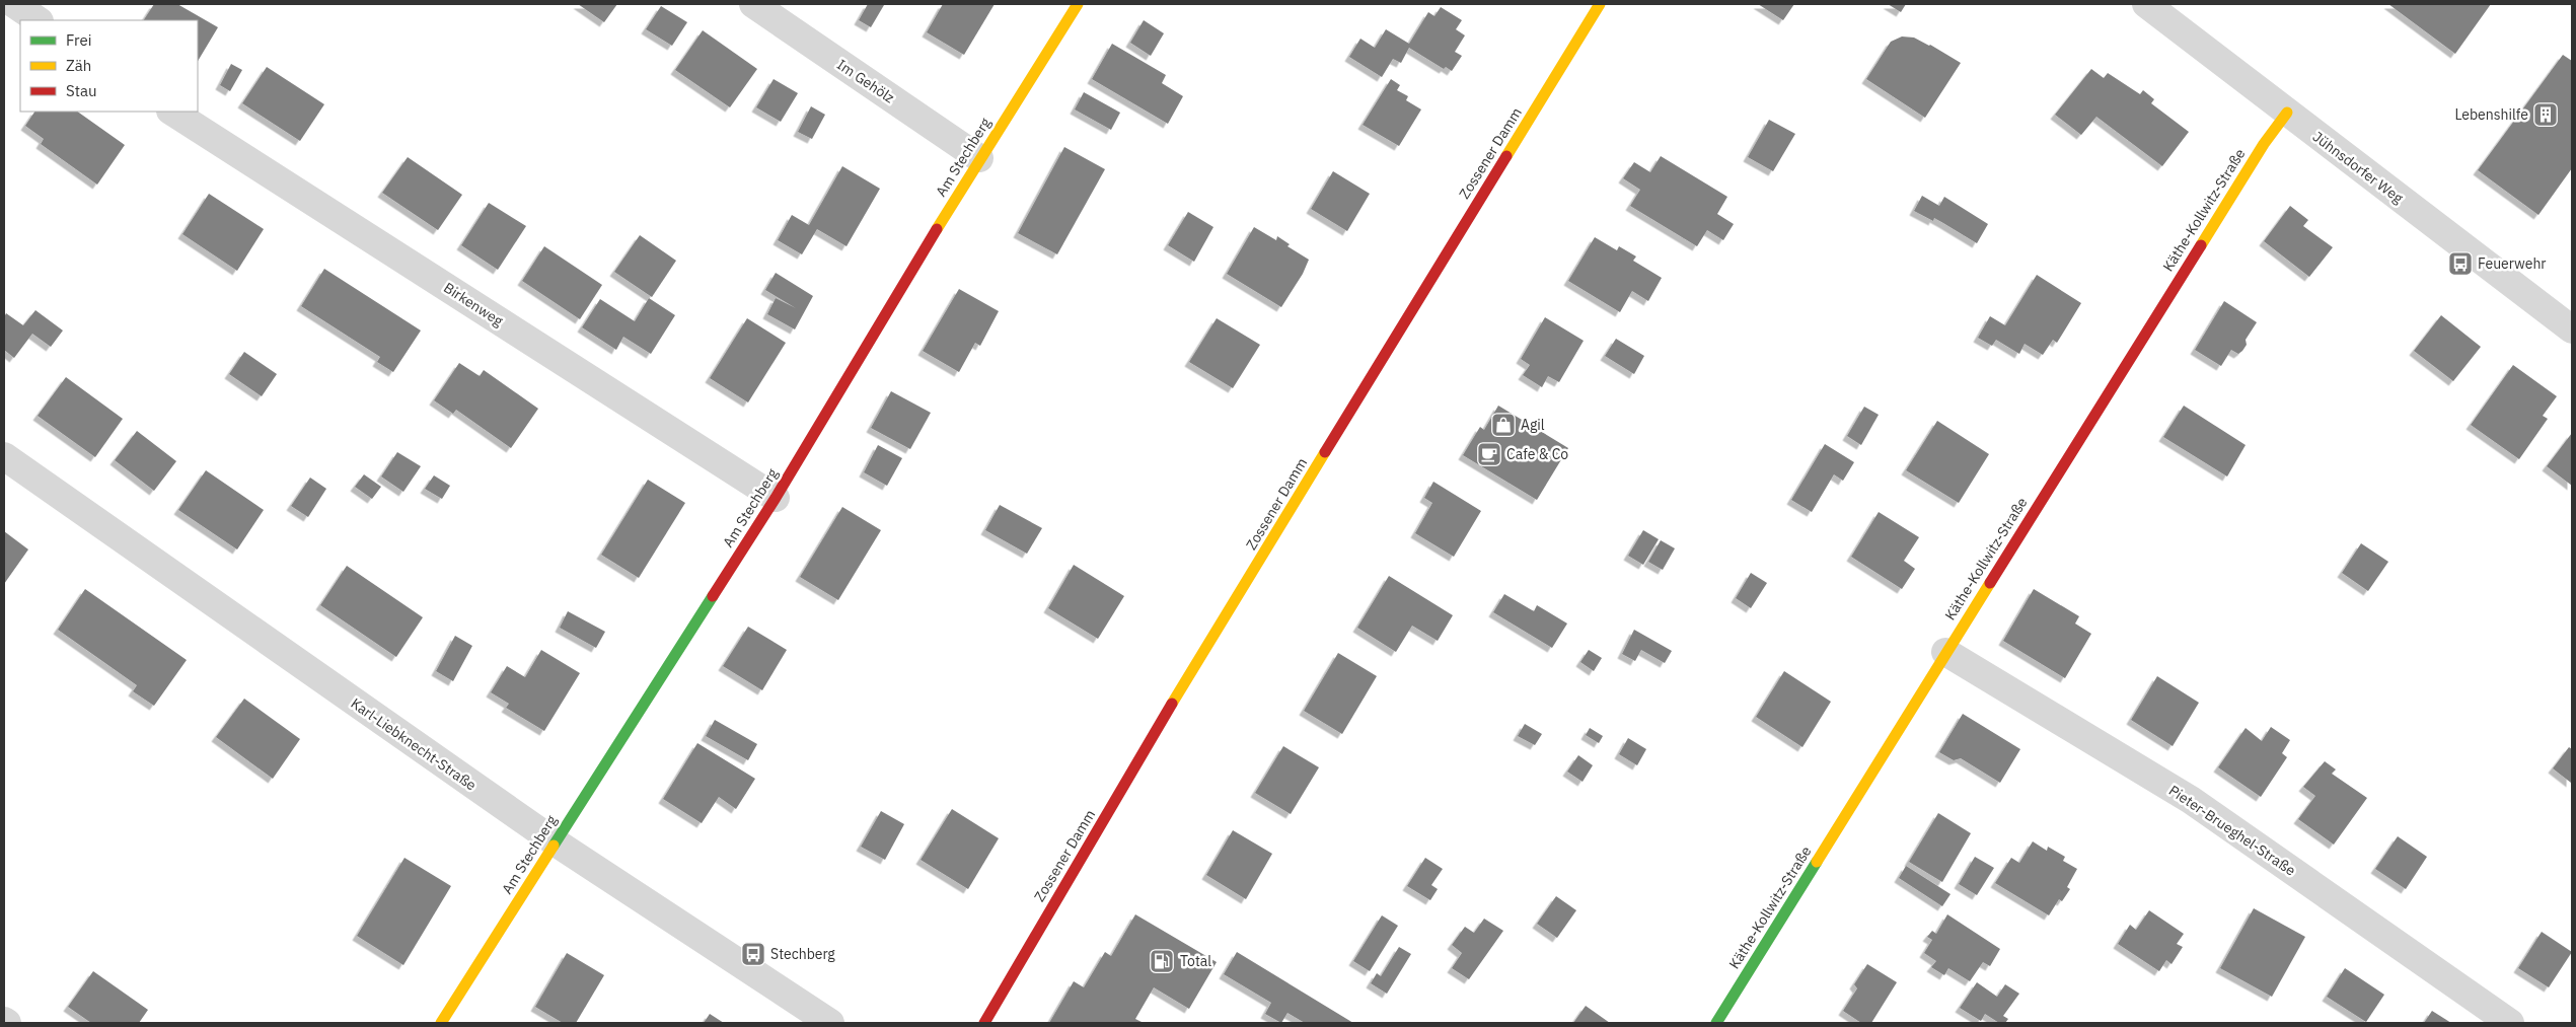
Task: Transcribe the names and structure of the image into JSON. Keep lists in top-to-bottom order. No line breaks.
{"streets":{"street":["Im Gehölz","Zossener Damm","Am Stechberg","Jühnsdorfer Weg","Käthe-Kollwitz-Straße","Birkenweg","Karl-Liebknecht-Straße","Pieter-Brueghel-Straße"]},"crossings":[["Im Gehölz","Am Stechberg"],["Am Stechberg","Birkenweg"],["Am Stechberg","Karl-Liebknecht-Straße"],["Jühnsdorfer Weg","Käthe-Kollwitz-Straße"],["Käthe-Kollwitz-Straße","Pieter-Brueghel-Straße"]],"places":{"building":["Lebenshilfe"],"bus stop":["Feuerwehr","Stechberg"],"shop":["Agil"],"cafe":["Cafe & Co"],"fuel station":["Total"]},"legend":["Frei","Zäh","Stau"]}
